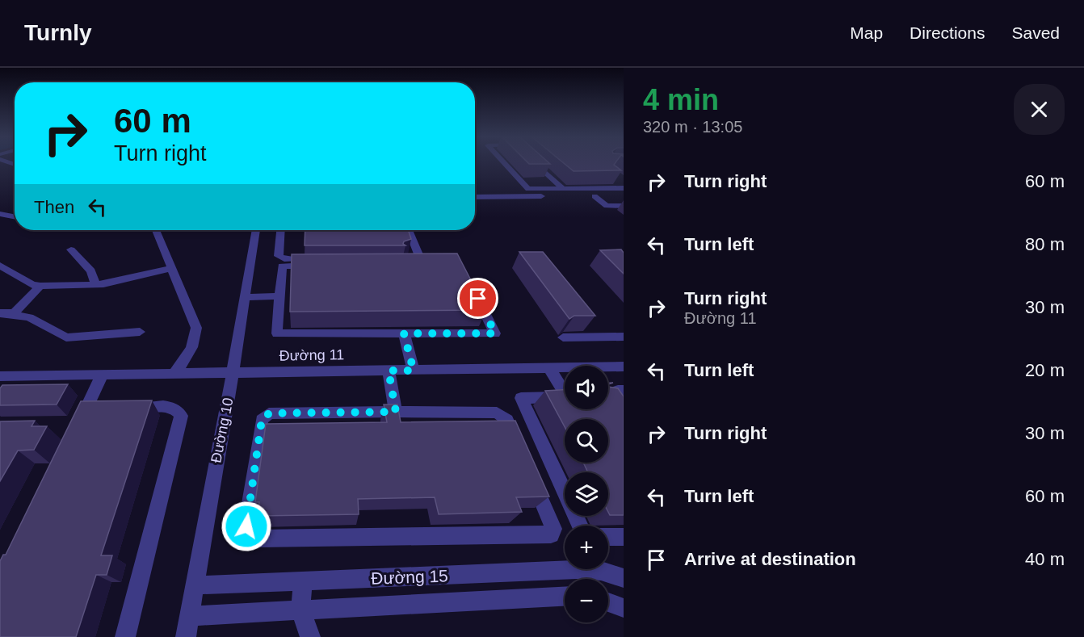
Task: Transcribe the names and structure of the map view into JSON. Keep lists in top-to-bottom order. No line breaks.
{"streets":{"street":["Đường 11","Đường 10","Đường 15"]},"crossings":[["Đường 11","Đường 10"],["Đường 10","Đường 15"]],"page":{"header":"Turnly","nav":["Map","Directions","Saved"],"heading":["4 min","320 m · 13:05"],"turn":["60 m","Turn right"],"list":[{"name":"Turn right","value":"60 m"},{"name":"Turn left","value":"80 m"},{"name":"Turn right","note":"Đường 11","value":"30 m"},{"name":"Turn left","value":"20 m"},{"name":"Turn right","value":"30 m"},{"name":"Turn left","value":"60 m"},{"name":"Arrive at destination","value":"40 m"}],"then":"Then","map_buttons":["+","−"]}}
